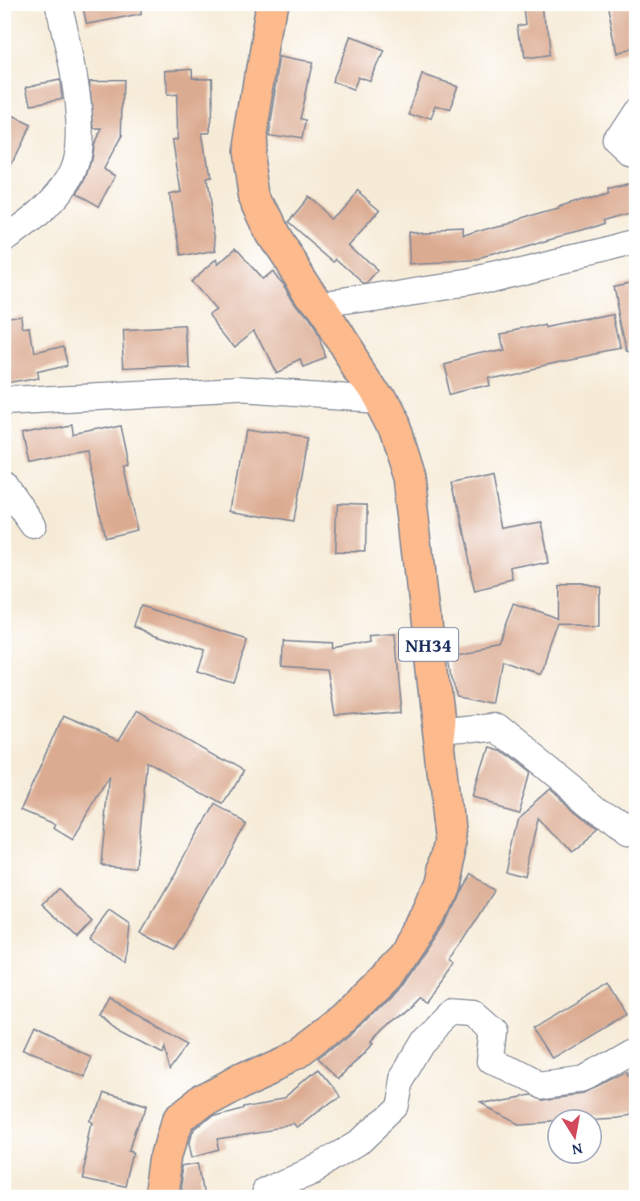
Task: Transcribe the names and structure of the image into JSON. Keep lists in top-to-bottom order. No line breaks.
{"streets":{"highway":["NH34"]},"north":"bottom"}
